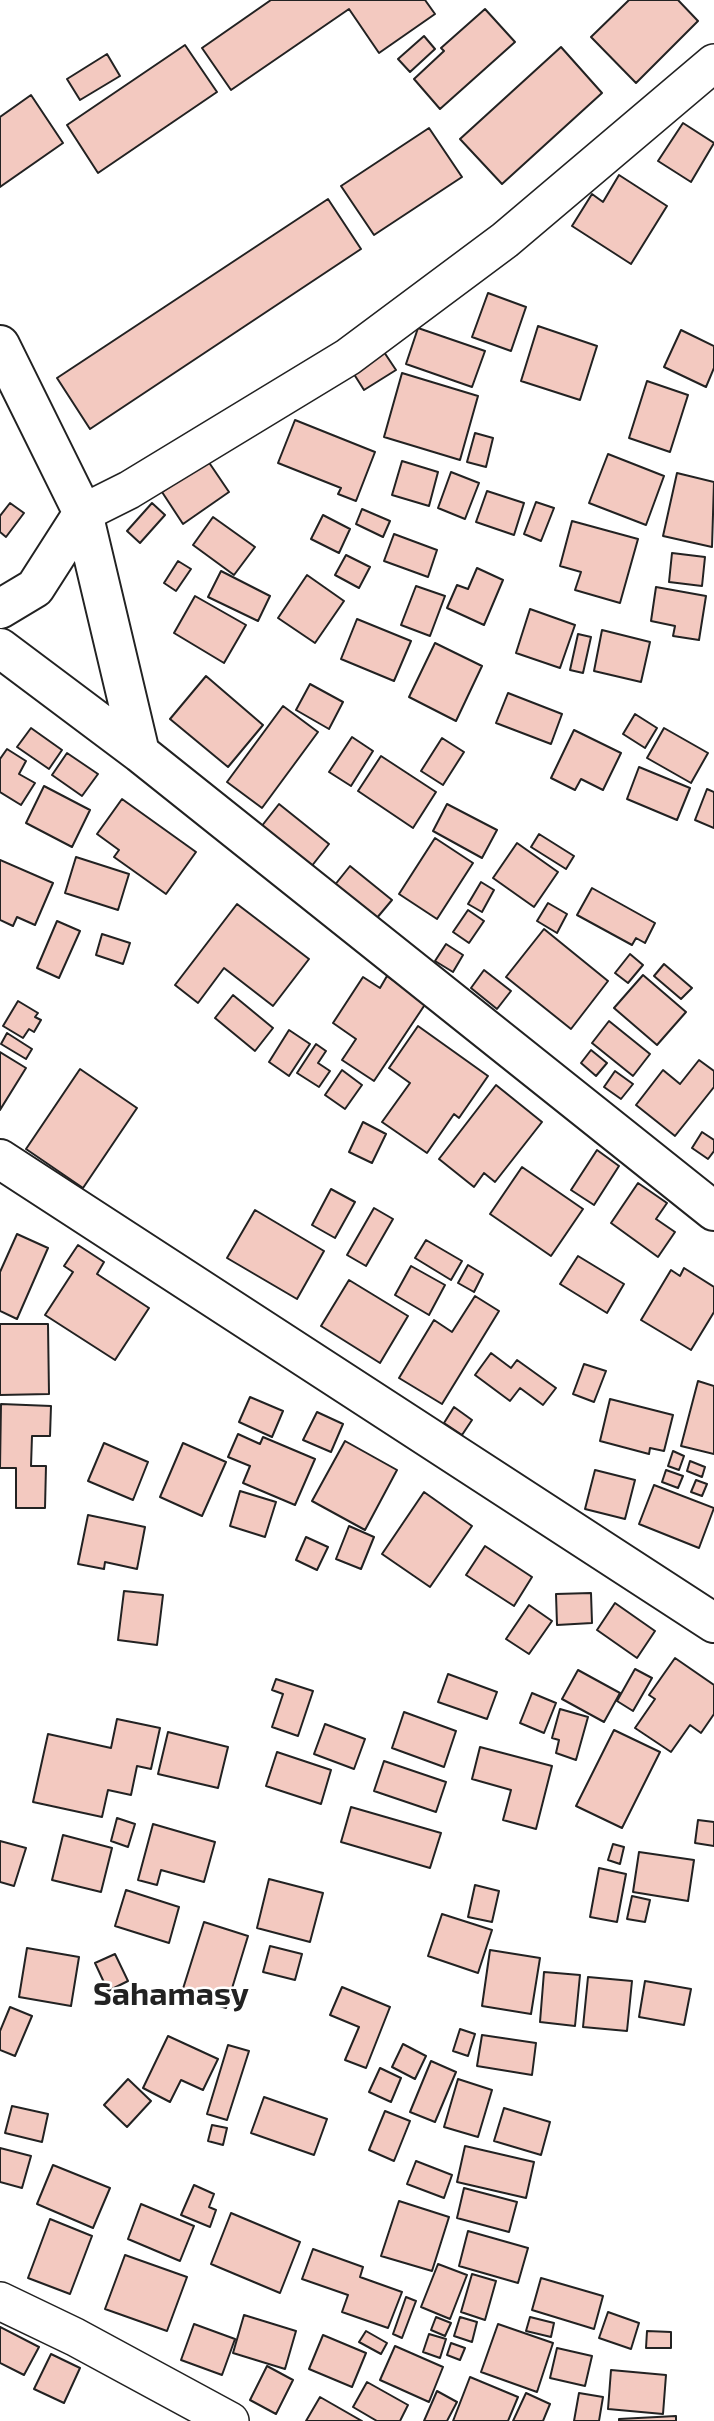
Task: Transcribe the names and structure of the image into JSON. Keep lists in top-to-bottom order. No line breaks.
{"districts":["Sahamasy"]}
